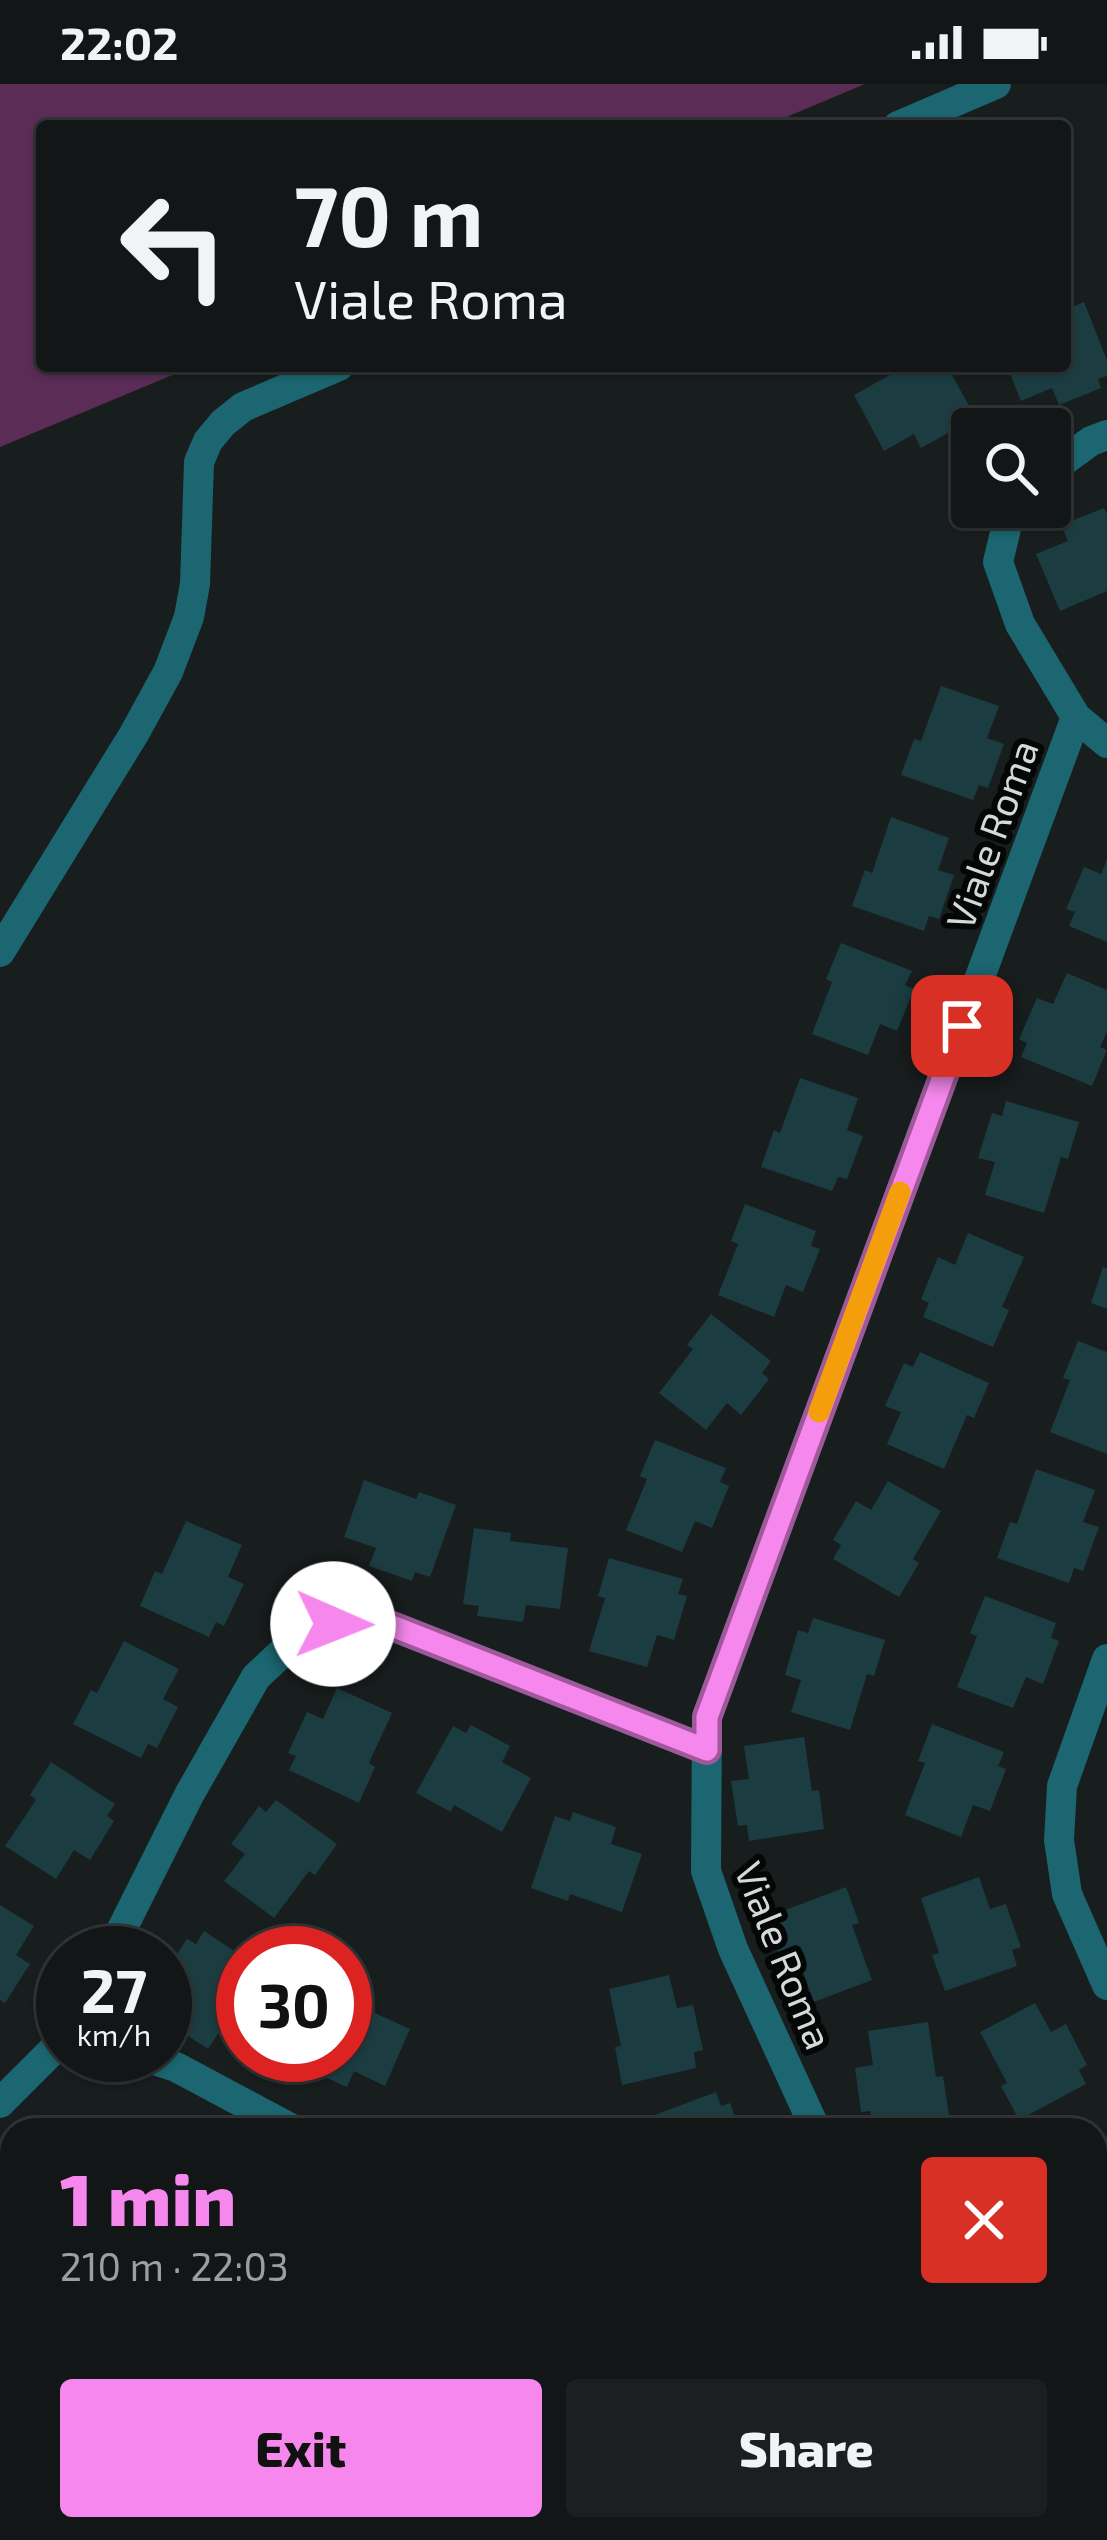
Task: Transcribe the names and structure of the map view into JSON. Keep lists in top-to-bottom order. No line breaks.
{"streets":{"street":["Viale Roma"]},"page":{"status":"22:02","turn":["70 m","Viale Roma"],"speed":"27 km/h","limit":"30","heading":["1 min","210 m · 22:03"],"buttons":["Exit","Share"]}}
